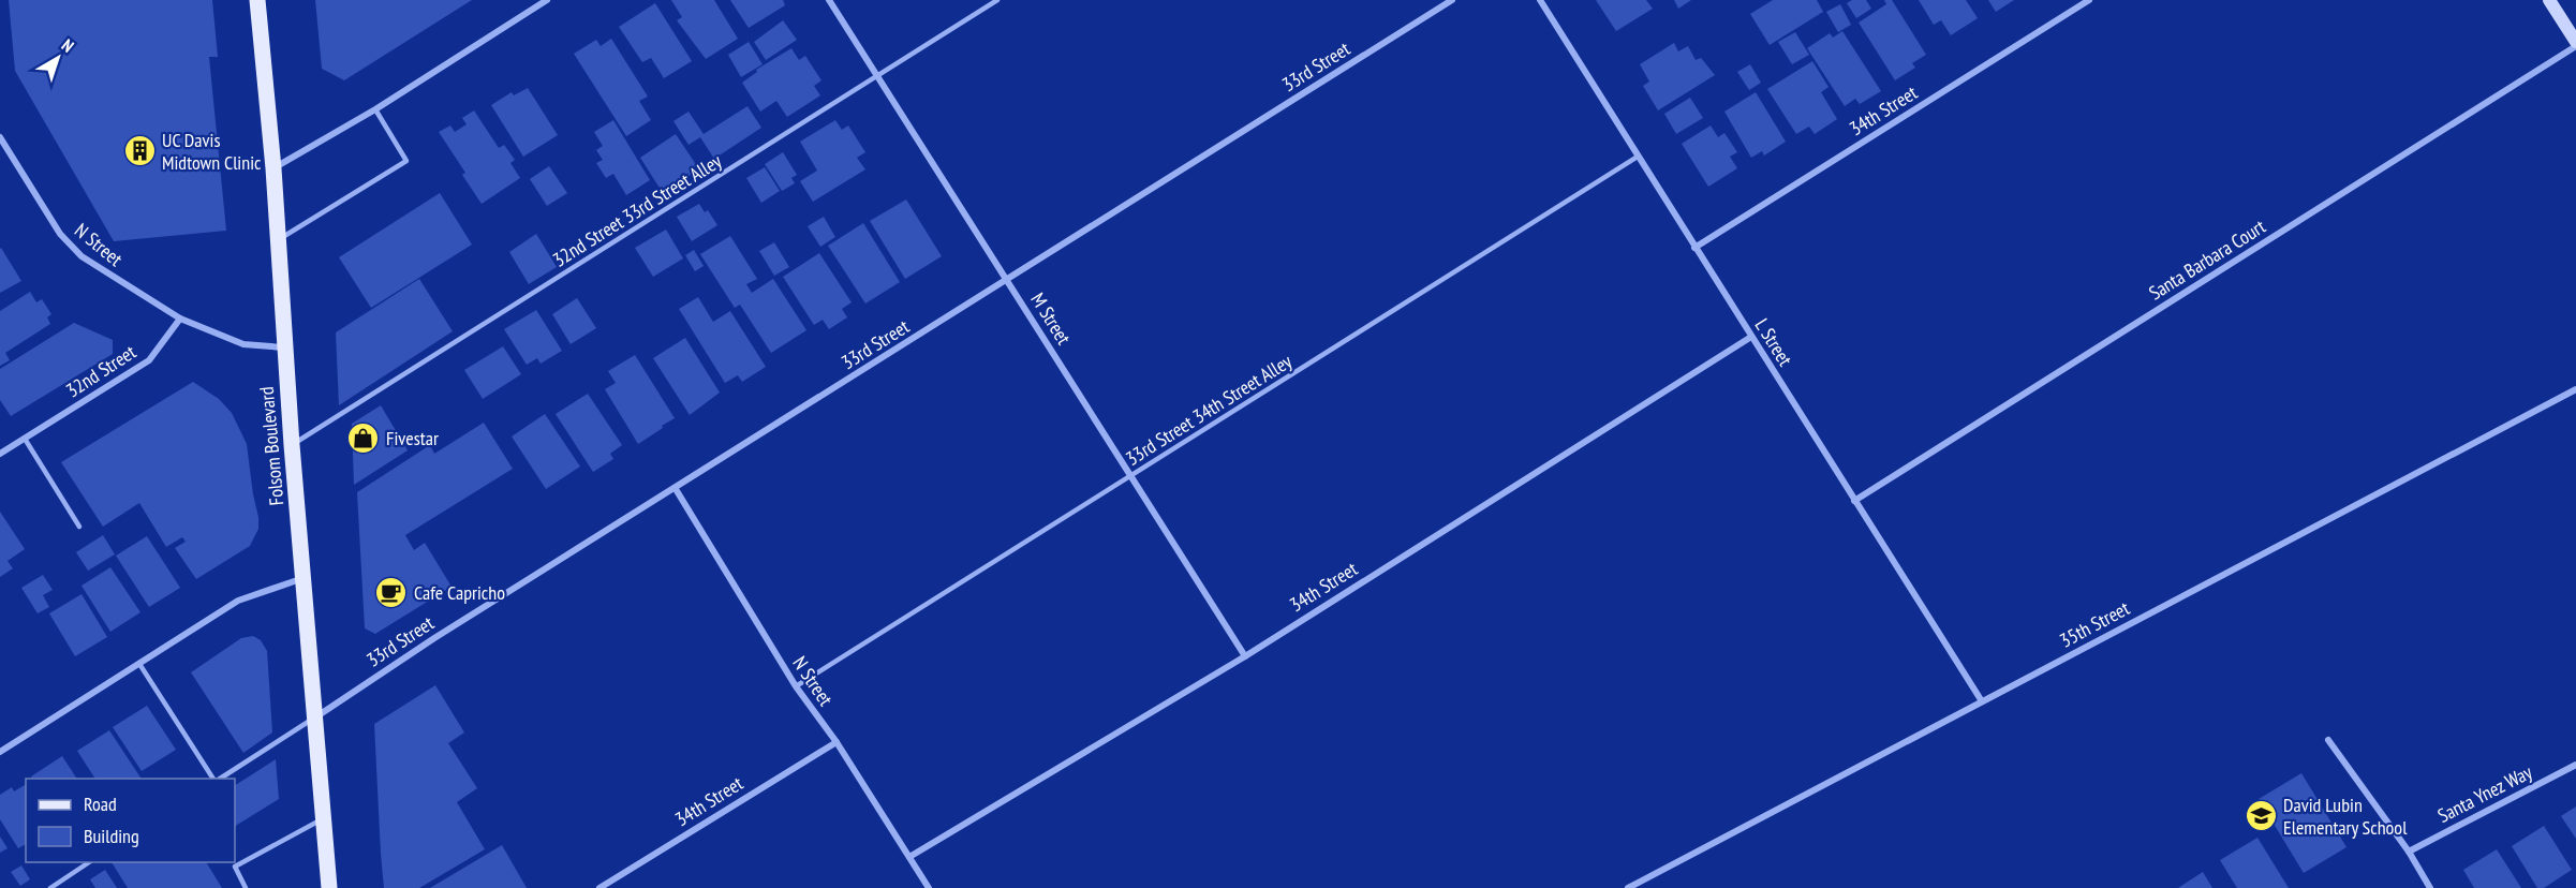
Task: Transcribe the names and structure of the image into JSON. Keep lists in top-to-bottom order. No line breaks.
{"streets":{"main road":["Folsom Boulevard"],"street":["33rd Street","34th Street","N Street","Santa Barbara Court","M Street","L Street","32nd Street","35th Street","Santa Ynez Way"],"lane":["32nd Street 33rd Street Alley","33rd Street 34th Street Alley"]},"crossings":[["33rd Street","N Street"],["33rd Street","M Street"],["33rd Street","Folsom Boulevard"],["34th Street","N Street"],["34th Street","M Street"],["34th Street","L Street"],["32nd Street 33rd Street Alley","M Street"],["32nd Street 33rd Street Alley","Folsom Boulevard"],["N Street","32nd Street"],["N Street","33rd Street 34th Street Alley"],["Santa Barbara Court","L Street"],["M Street","33rd Street 34th Street Alley"],["L Street","33rd Street 34th Street Alley"],["L Street","35th Street"]],"places":{"building":["UC Davis Midtown Clinic"],"shop":["Fivestar"],"cafe":["Cafe Capricho"],"school or university":["David Lubin Elementary School"]},"legend":["Road","Building"],"north":"top right"}
